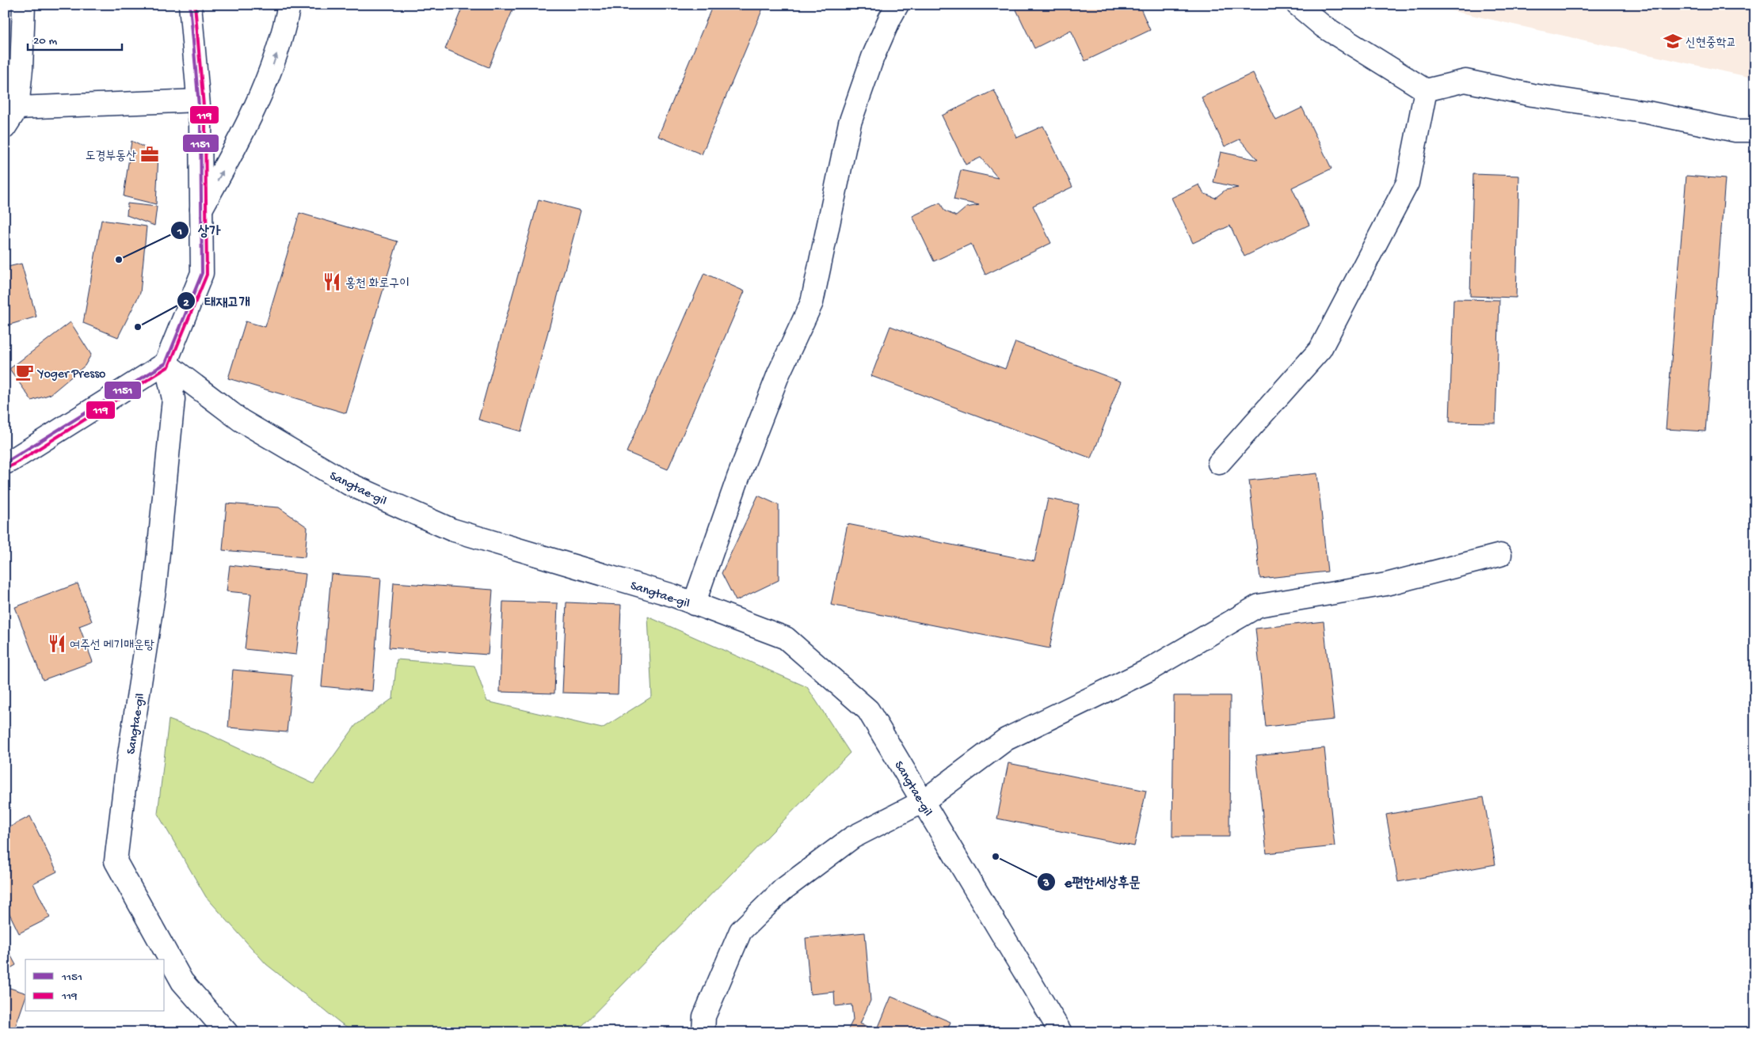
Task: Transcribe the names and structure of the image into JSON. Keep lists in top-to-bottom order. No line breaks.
{"streets":{"street":["Sangtae-gil"]},"places":{"school or university":["신현중학교"],"office":["도경부동산"],"other":["상가","태재고개","e편한세상후문"],"restaurant":["홍천 화로구이","여주선 메기매운탕"],"cafe":["Yoger Presso"]},"lines":["transit line 1151","transit line 119"],"legend":["1151","119"],"scale_bar":"20 m"}
